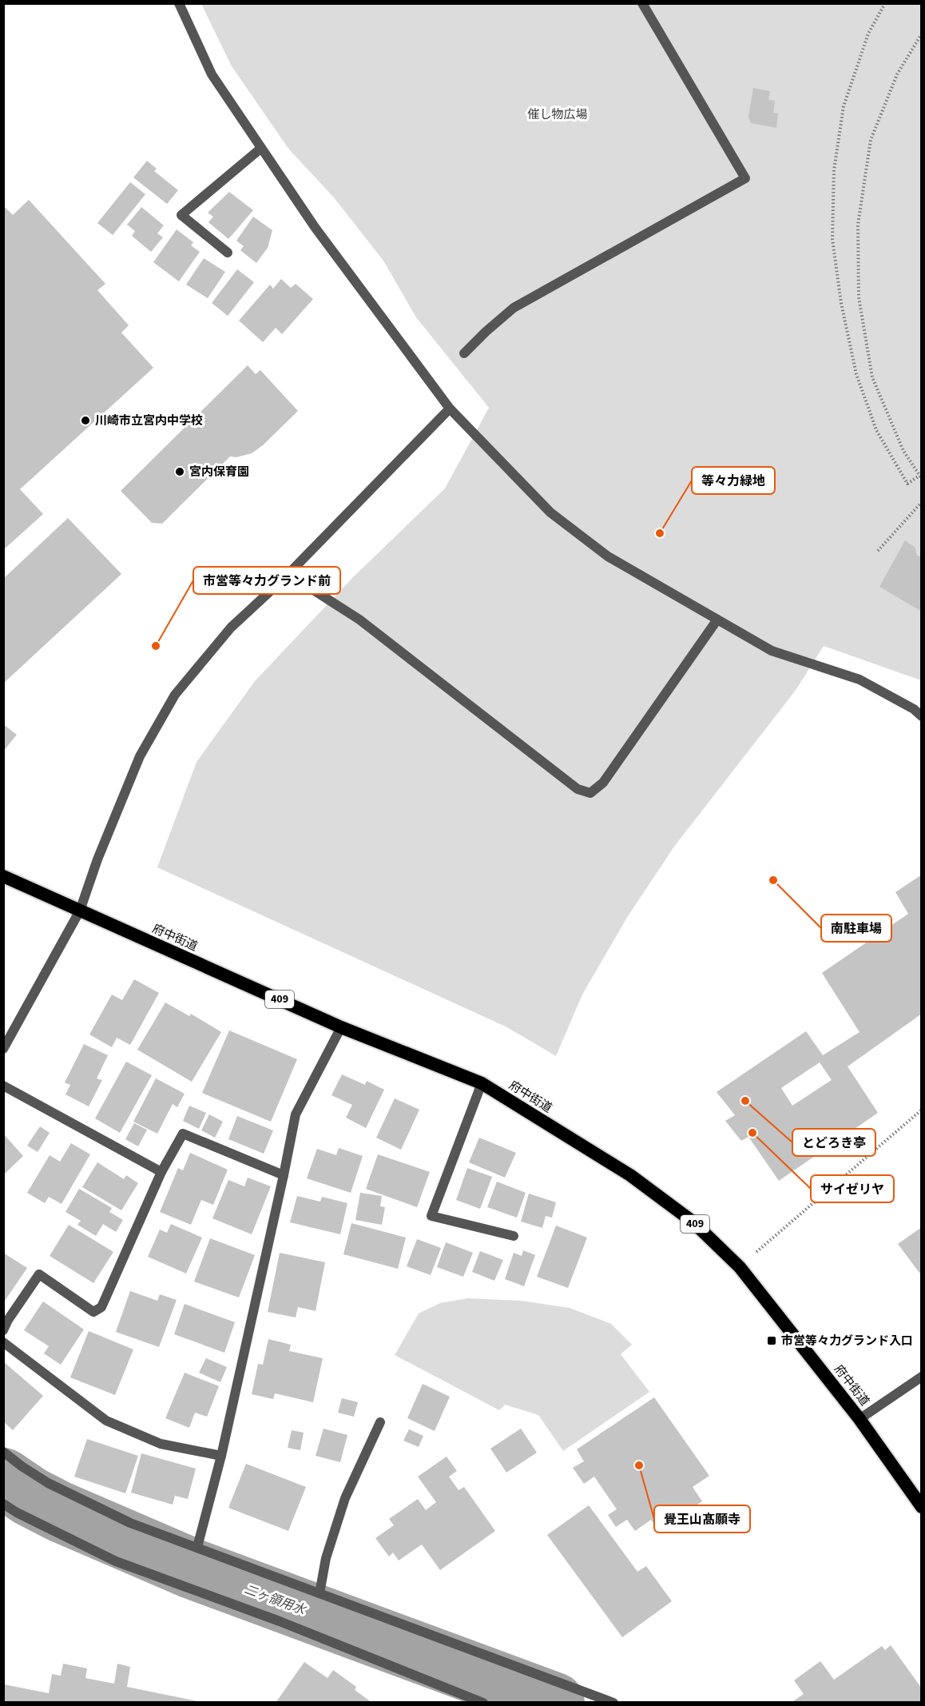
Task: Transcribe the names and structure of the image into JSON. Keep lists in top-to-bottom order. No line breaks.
{"streets":{"highway":["府中街道","409"]},"water":["二ヶ領用水"],"parks":["催し物広場"],"places":{"other":["川崎市立宮内中学校","宮内保育園","等々力緑地","市営等々力グランド前","南駐車場","とどろき亭","サイゼリヤ","覺王山髙願寺"],"transit":["市営等々力グランド入口"]}}
